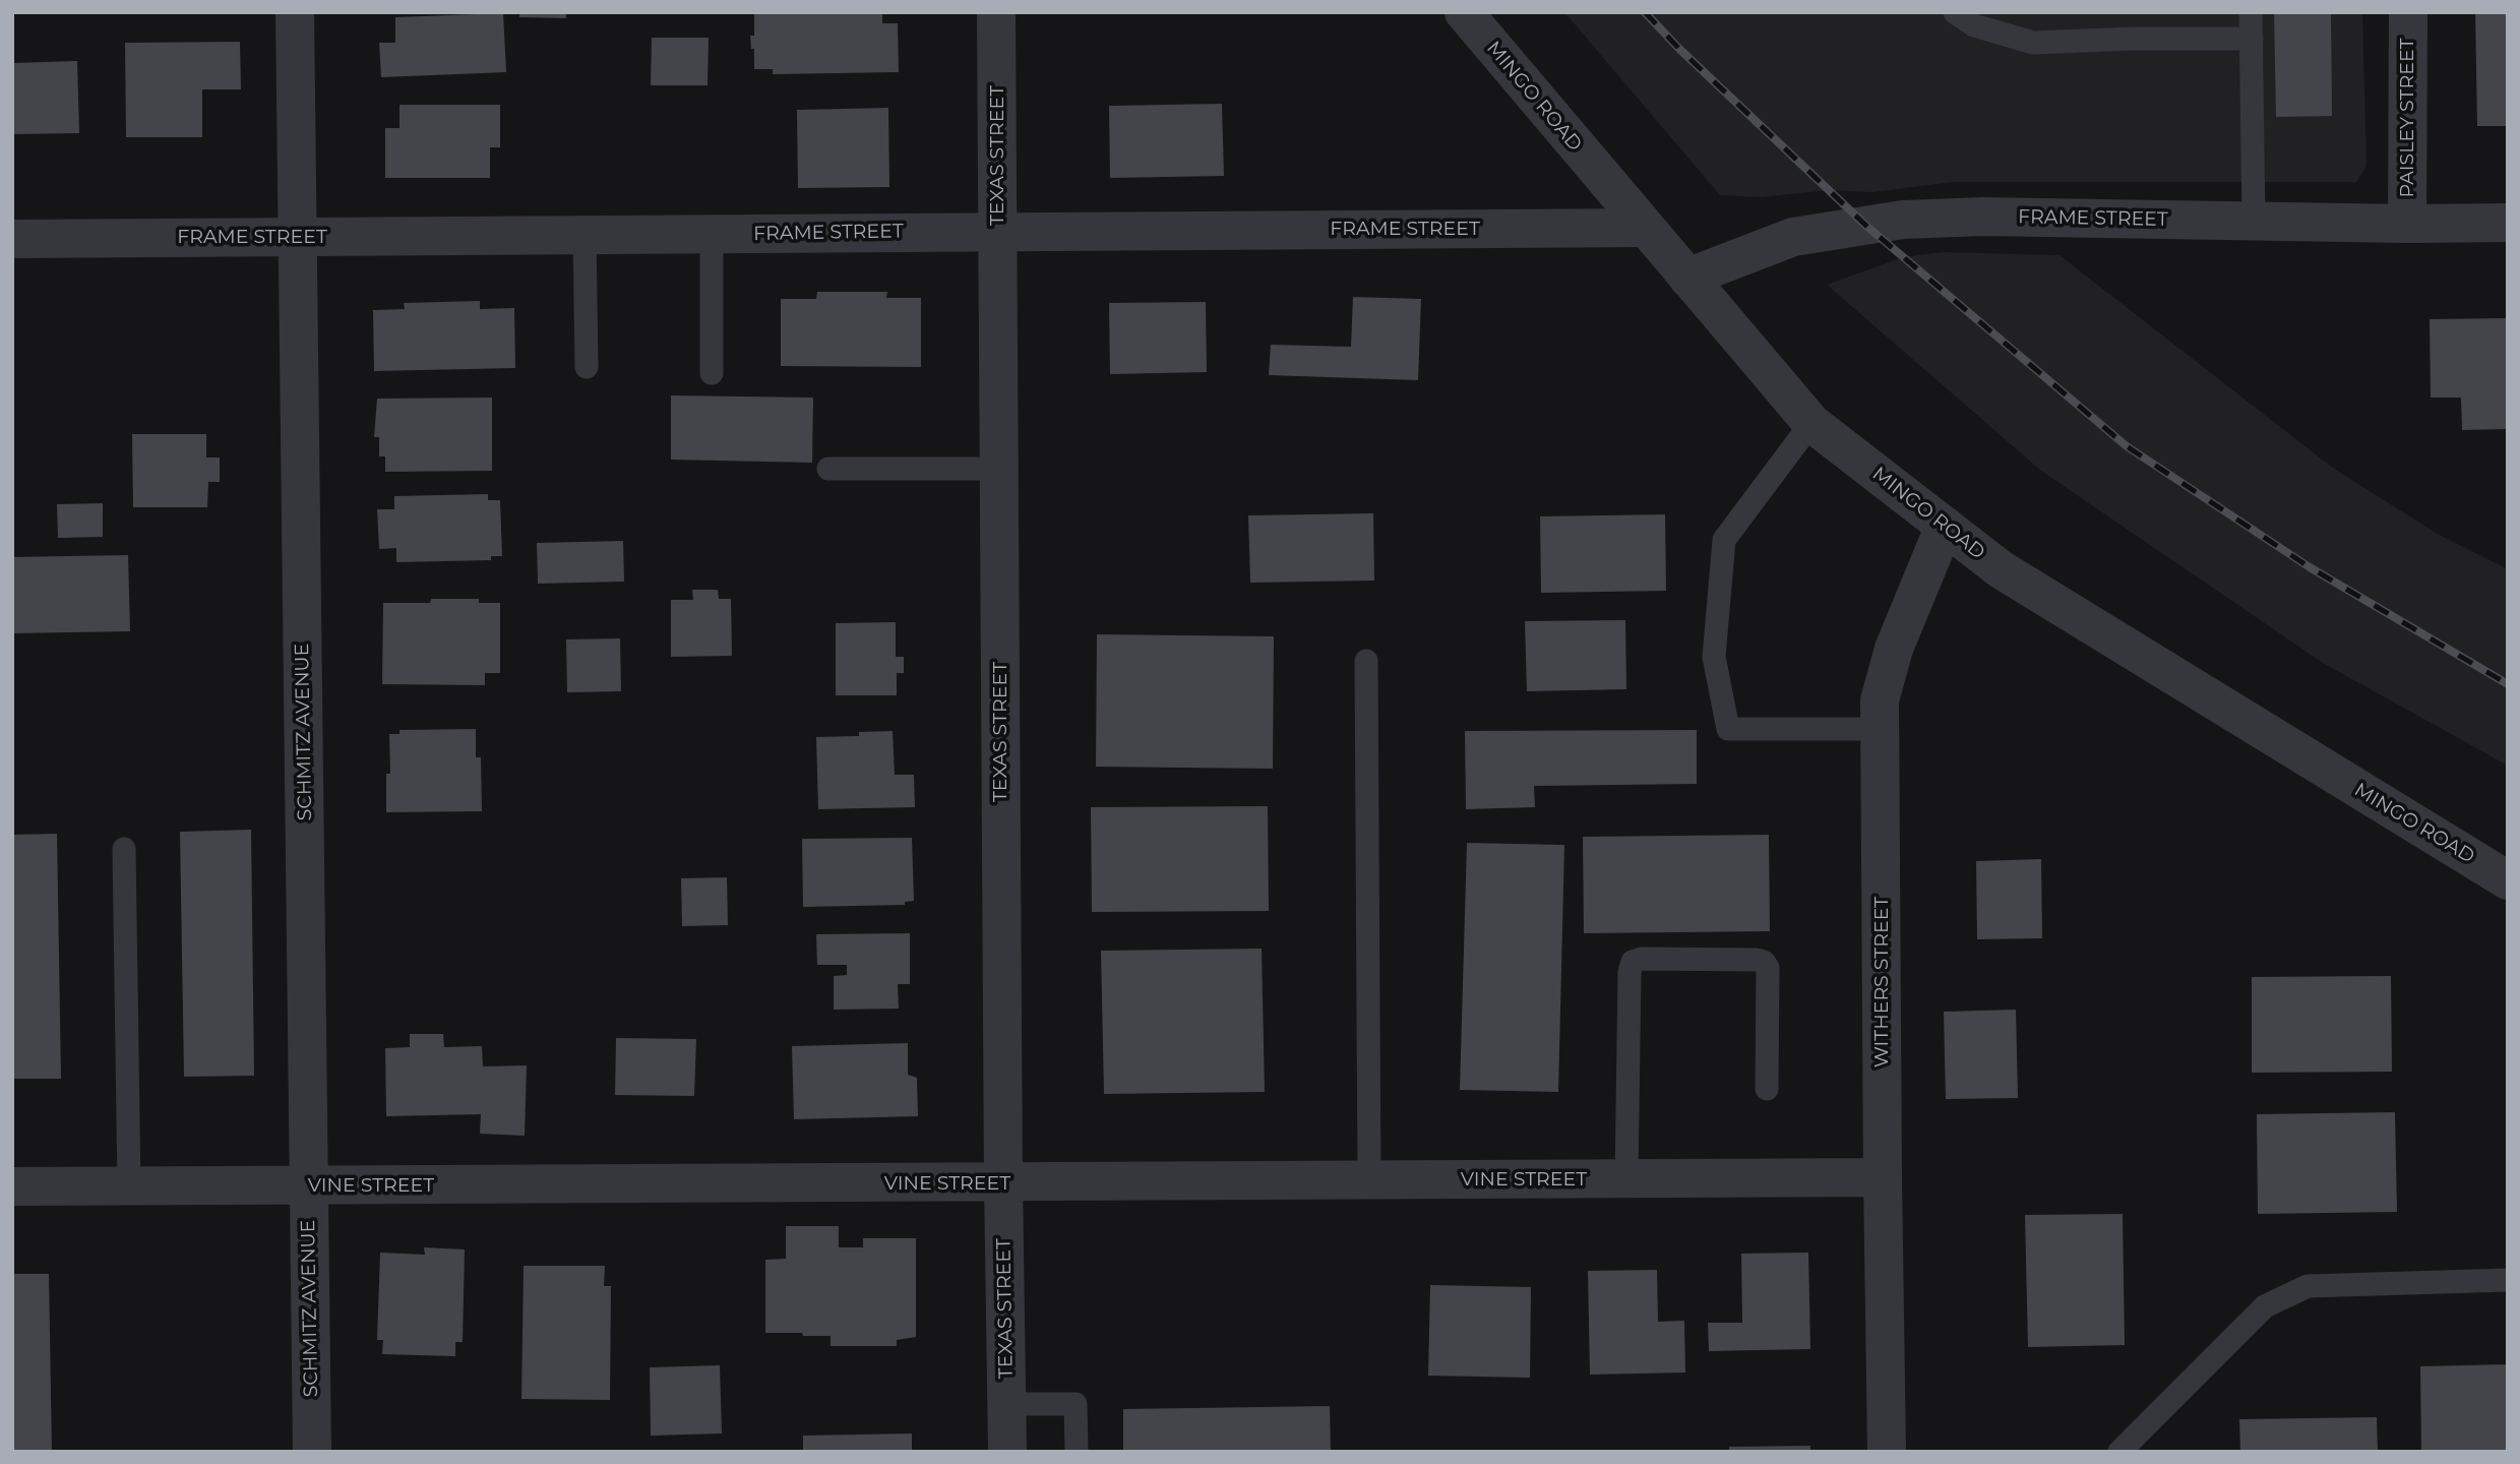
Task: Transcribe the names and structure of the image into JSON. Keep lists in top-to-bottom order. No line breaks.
{"streets":{"street":["MINGO ROAD","PAISLEY STREET","TEXAS STREET","FRAME STREET","SCHMITZ AVENUE","WITHERS STREET","VINE STREET"]},"crossings":[["MINGO ROAD","FRAME STREET"],["MINGO ROAD","WITHERS STREET"],["PAISLEY STREET","FRAME STREET"],["TEXAS STREET","FRAME STREET"],["TEXAS STREET","VINE STREET"],["FRAME STREET","SCHMITZ AVENUE"],["SCHMITZ AVENUE","VINE STREET"],["WITHERS STREET","VINE STREET"]]}
